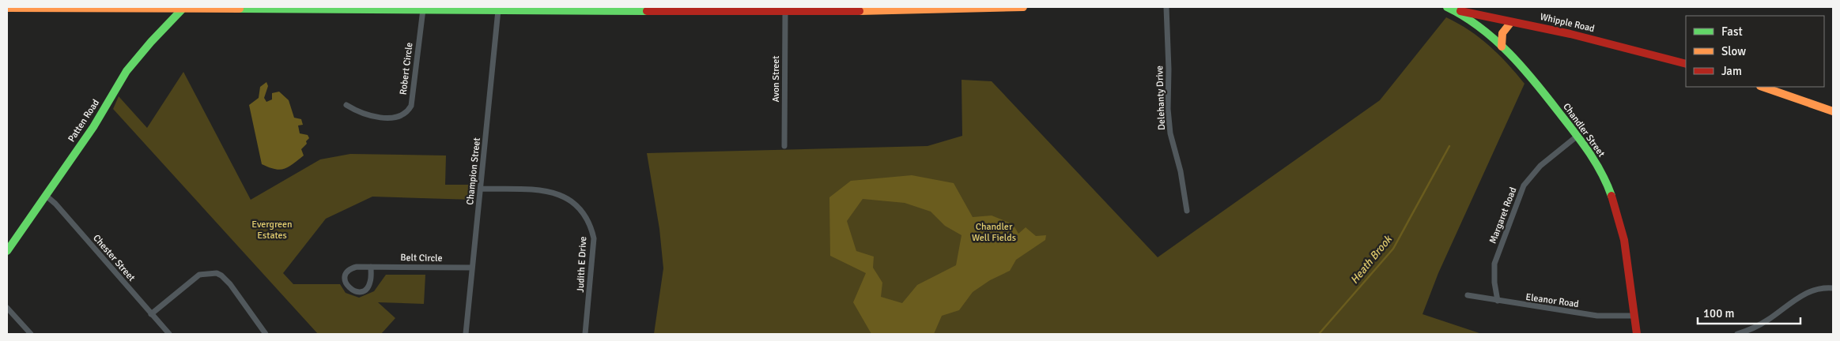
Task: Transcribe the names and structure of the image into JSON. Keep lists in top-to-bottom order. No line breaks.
{"streets":{"street":["Whipple Road","Robert Circle","Avon Street","Delehanty Drive","Patten Road","Chandler Street","Champion Street","Margaret Road","Chester Street","Belt Circle","Judith E Drive","Eleanor Road"]},"crossings":[["Whipple Road","Chandler Street"],["Patten Road","Chester Street"],["Chandler Street","Margaret Road"],["Chandler Street","Eleanor Road"],["Champion Street","Belt Circle"],["Champion Street","Judith E Drive"],["Margaret Road","Eleanor Road"]],"water":["Heath Brook"],"parks":["Evergreen Estates","Chandler Well Fields"],"legend":["Fast","Slow","Jam"],"scale_bar":"100 m"}
